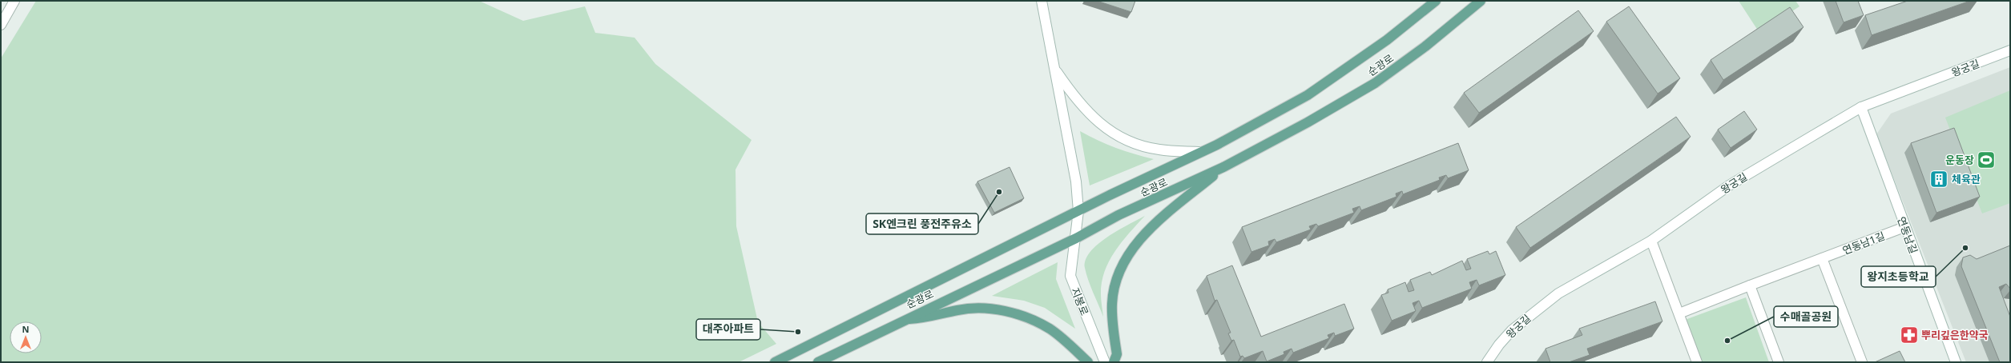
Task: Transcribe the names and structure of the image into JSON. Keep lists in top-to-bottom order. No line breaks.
{"streets":{"main road":["순광로"],"street":["왕궁길","연동남길","연동남1길","지봉로"]},"crossings":[["순광로","지봉로"],["왕궁길","연동남길"],["연동남길","연동남1길"]],"places":{"sports":["운동장"],"building":["체육관"],"other":["SK엔크린 풍전주유소","왕지초등학교","대주아파트","수매골공원"],"pharmacy":["뿌리깊은한약국"]},"north":"top"}
